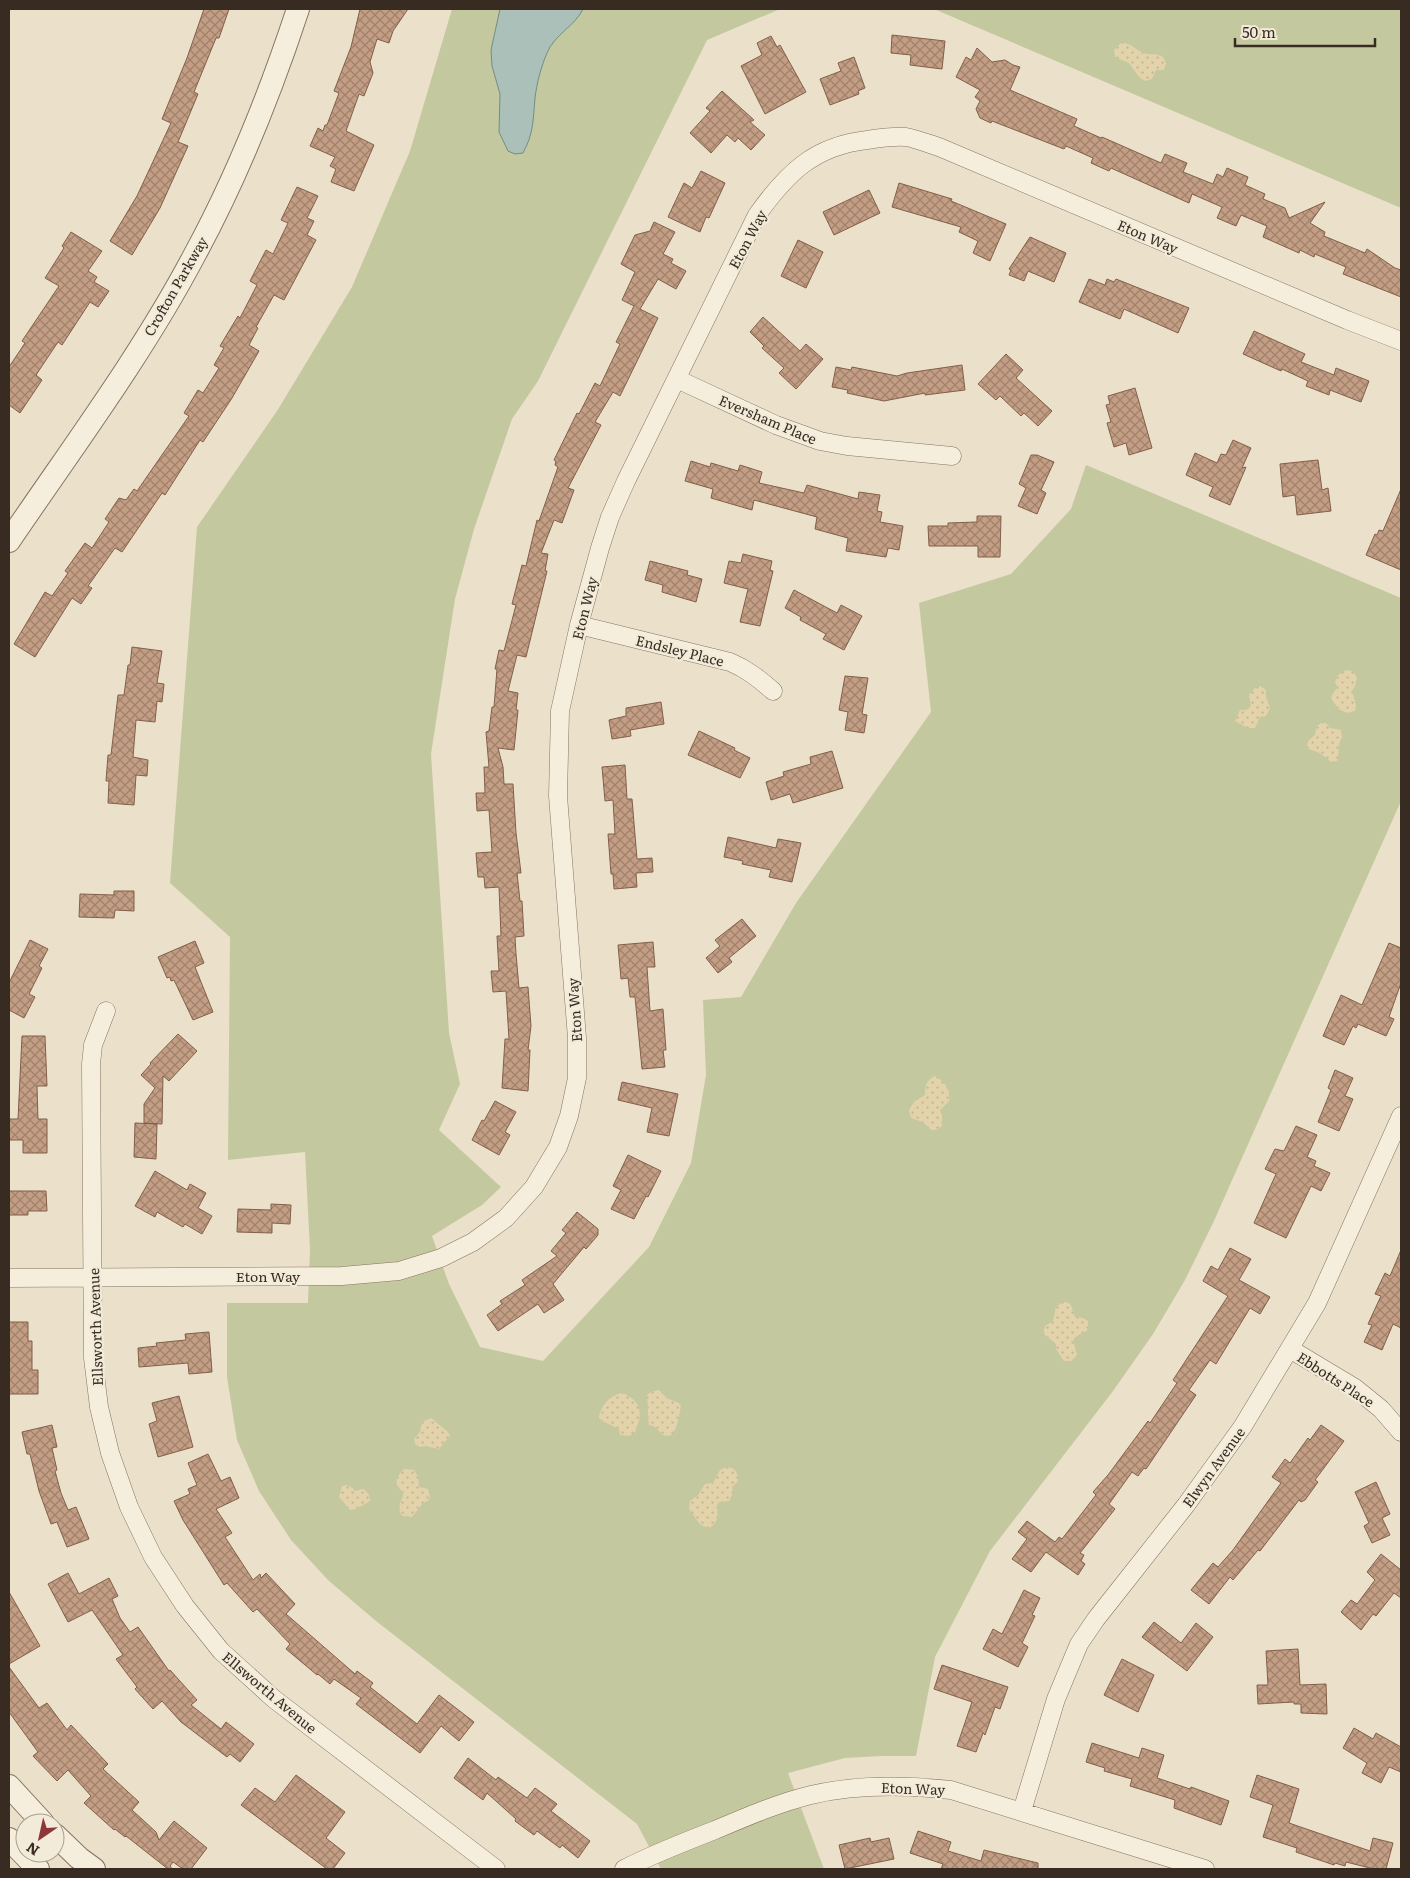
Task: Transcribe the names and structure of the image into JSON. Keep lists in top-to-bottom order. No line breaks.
{"streets":{"street":["Eton Way","Crofton Parkway","Eversham Place","Endsley Place","Ellsworth Avenue","Ebbotts Place","Elwyn Avenue"]},"crossings":[["Eton Way","Eversham Place"],["Eton Way","Endsley Place"],["Eton Way","Ellsworth Avenue"],["Eton Way","Elwyn Avenue"],["Ebbotts Place","Elwyn Avenue"]],"scale_bar":"50 m","north":"bottom left"}
